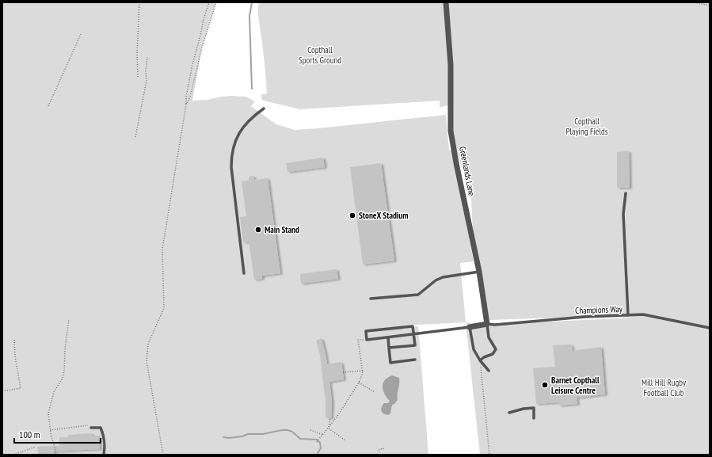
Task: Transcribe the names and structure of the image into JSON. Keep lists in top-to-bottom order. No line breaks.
{"streets":{"street":["Greenlands Lane"],"lane":["Champions Way"]},"crossings":[["Greenlands Lane","Champions Way"]],"parks":["Copthall Sports Ground","Copthall Playing Fields","Mill Hill Rugby Football Club"],"places":["StoneX Stadium","Main Stand","Barnet Copthall Leisure Centre"],"scale_bar":"100 m"}
